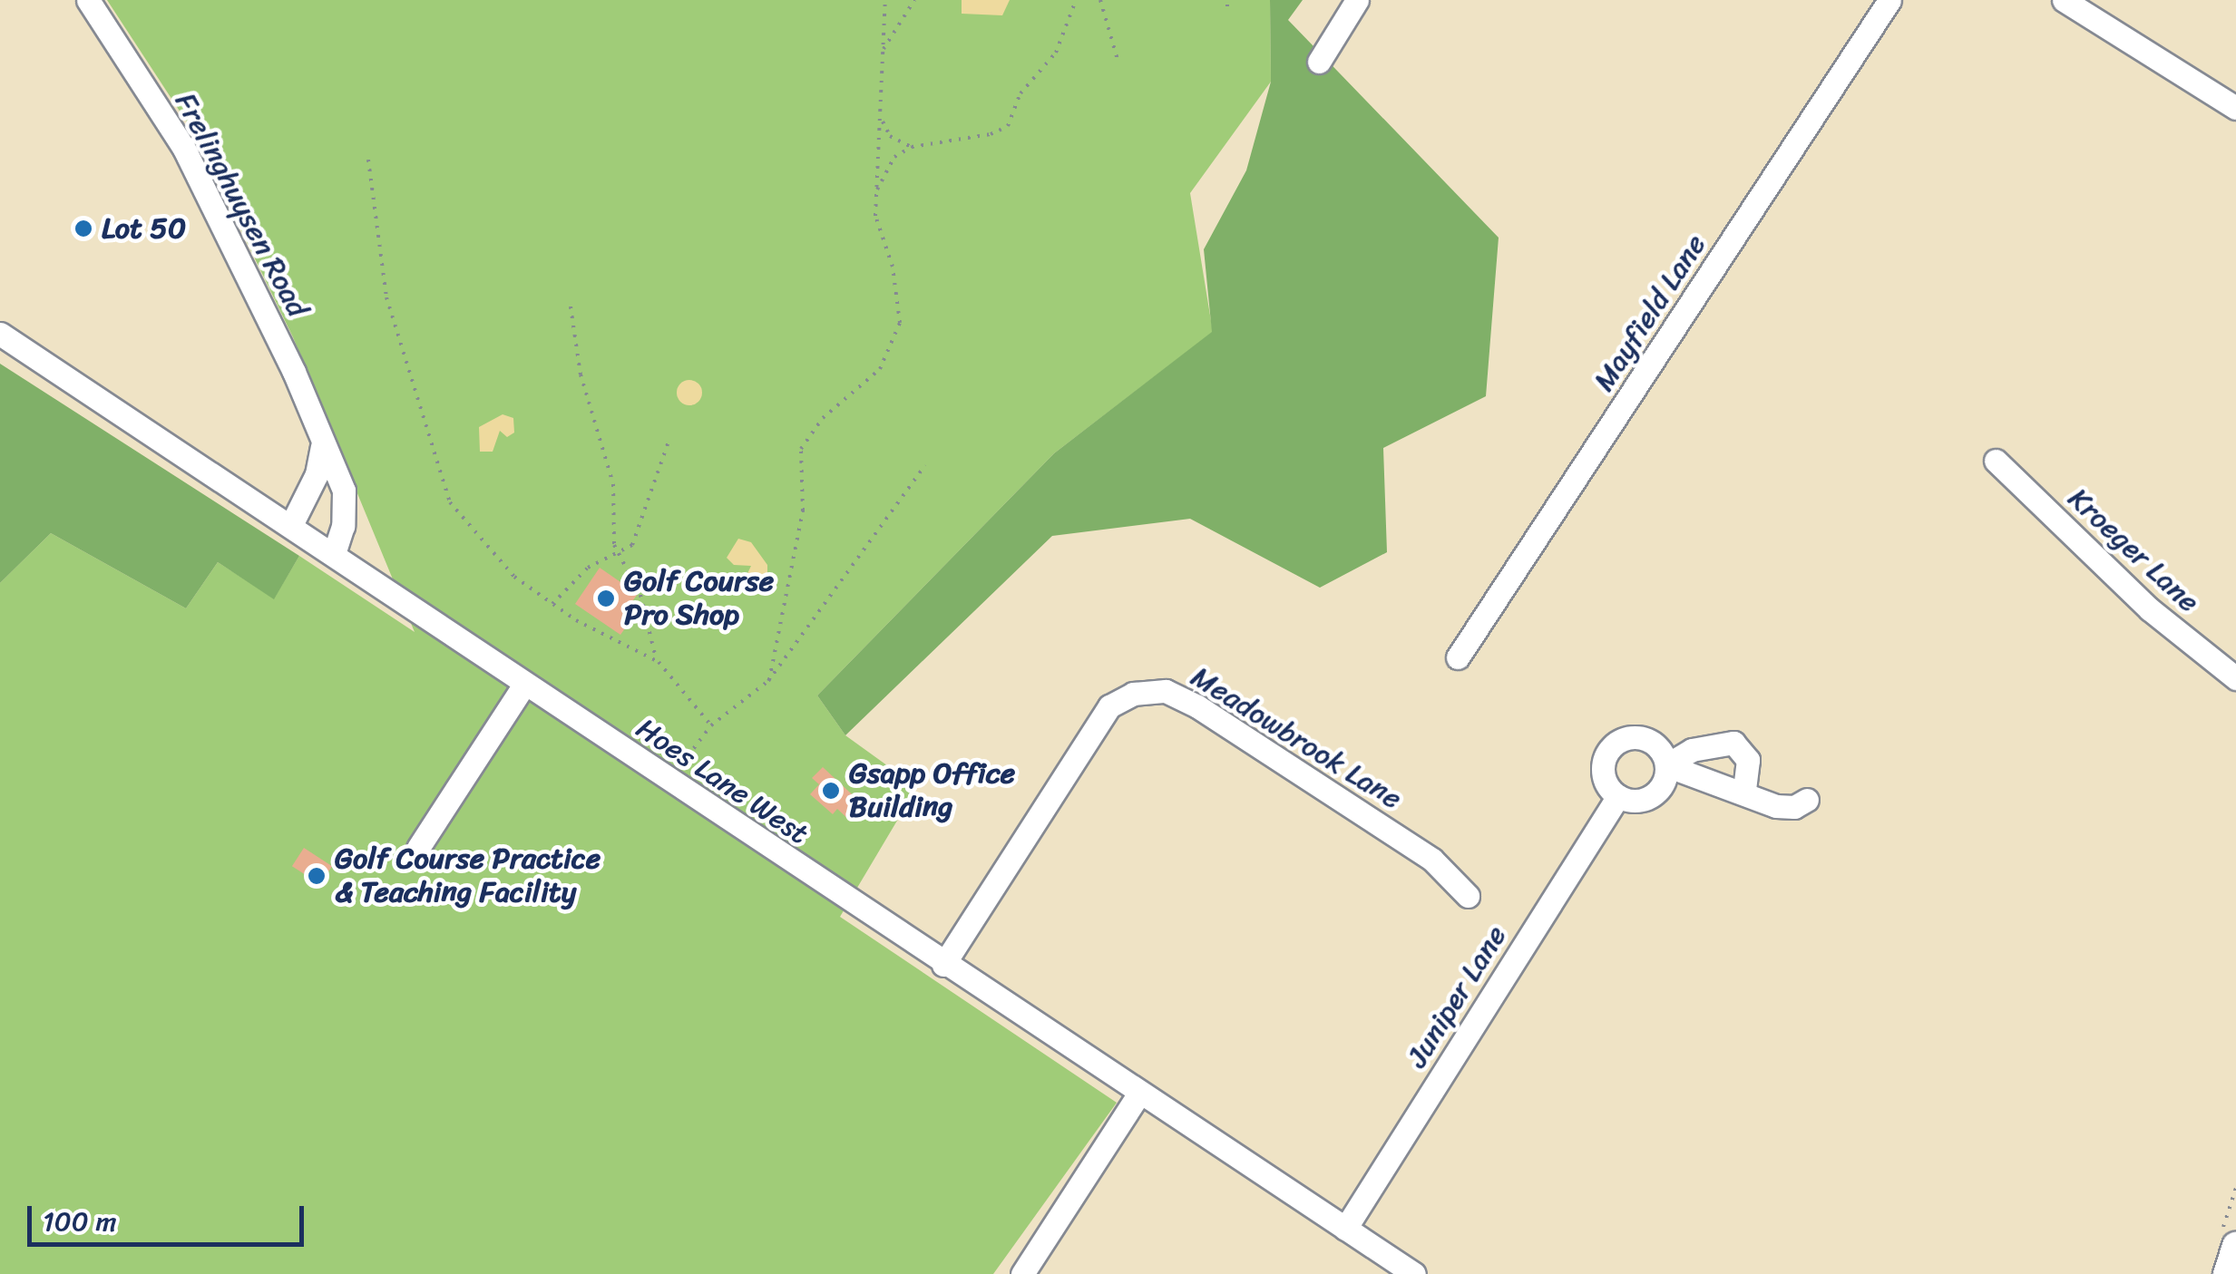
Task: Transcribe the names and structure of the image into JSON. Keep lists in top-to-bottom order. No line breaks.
{"streets":{"street":["Frelinghuysen Road","Mayfield Lane","Kroeger Lane","Meadowbrook Lane","Hoes Lane West","Juniper Lane"]},"crossings":[["Frelinghuysen Road","Hoes Lane West"],["Meadowbrook Lane","Hoes Lane West"],["Hoes Lane West","Juniper Lane"]],"places":["Lot 50","Golf Course Pro Shop","Gsapp Office Building","Golf Course Practice & Teaching Facility"],"scale_bar":"100 m"}
